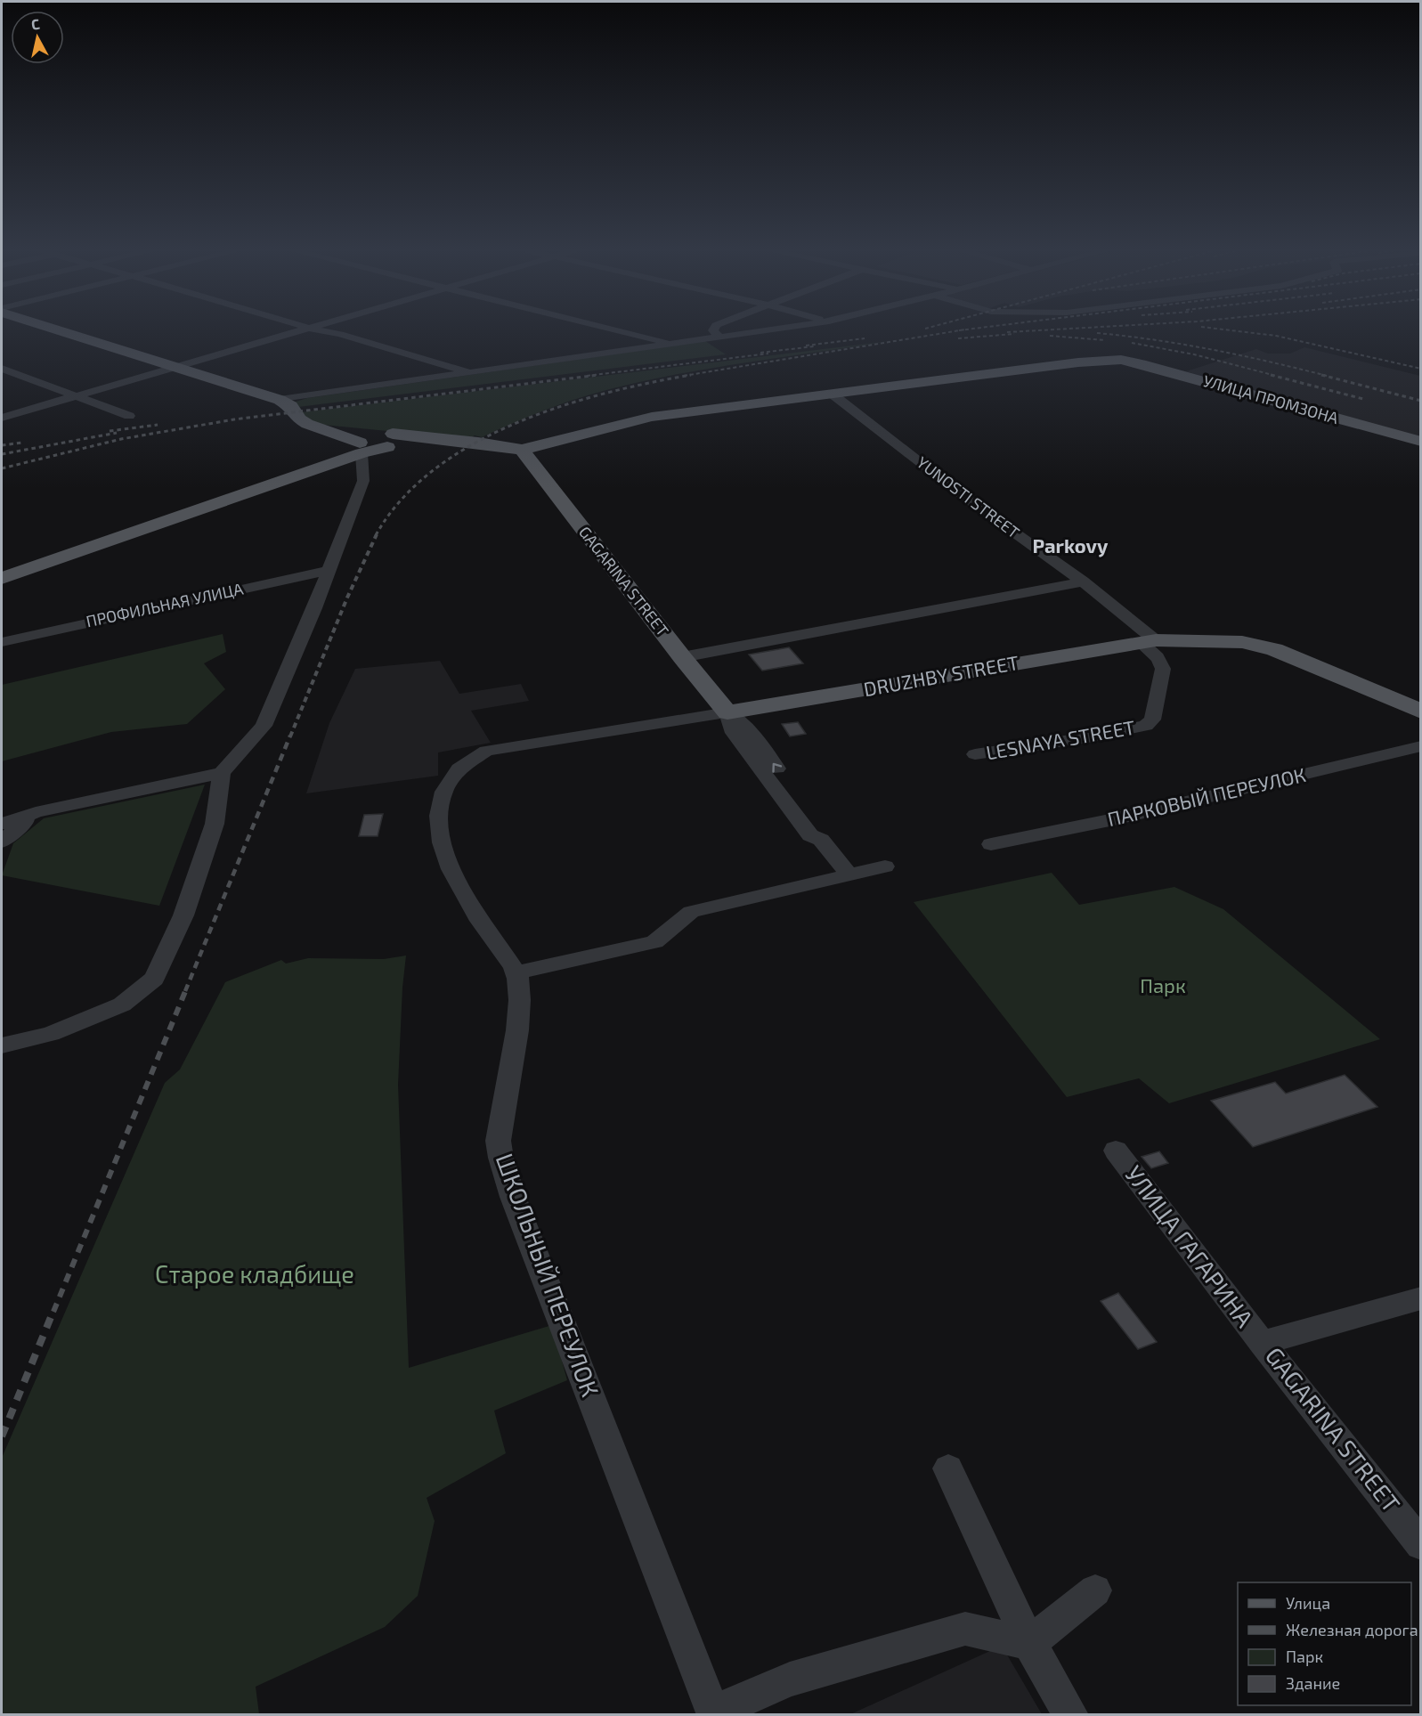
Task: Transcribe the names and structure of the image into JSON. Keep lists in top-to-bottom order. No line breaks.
{"streets":{"main road":["УЛИЦА ПРОМЗОНА","GAGARINA STREET","DRUZHBY STREET"],"street":["YUNOSTI STREET","ПРОФИЛЬНАЯ УЛИЦА","LESNAYA STREET","ПАРКОВЫЙ ПЕРЕУЛОК","УЛИЦА ГАГАРИНА","ШКОЛЬНЫЙ ПЕРЕУЛОК"]},"crossings":[["УЛИЦА ПРОМЗОНА","YUNOSTI STREET"],["УЛИЦА ПРОМЗОНА","GAGARINA STREET"],["YUNOSTI STREET","DRUZHBY STREET"],["YUNOSTI STREET","LESNAYA STREET"],["GAGARINA STREET","DRUZHBY STREET"],["GAGARINA STREET","УЛИЦА ГАГАРИНА"],["DRUZHBY STREET","LESNAYA STREET"]],"districts":["Parkovy"],"parks":["Парк","Старое кладбище"],"legend":["Улица","Железная дорога","Парк","Здание"],"north":"top"}
